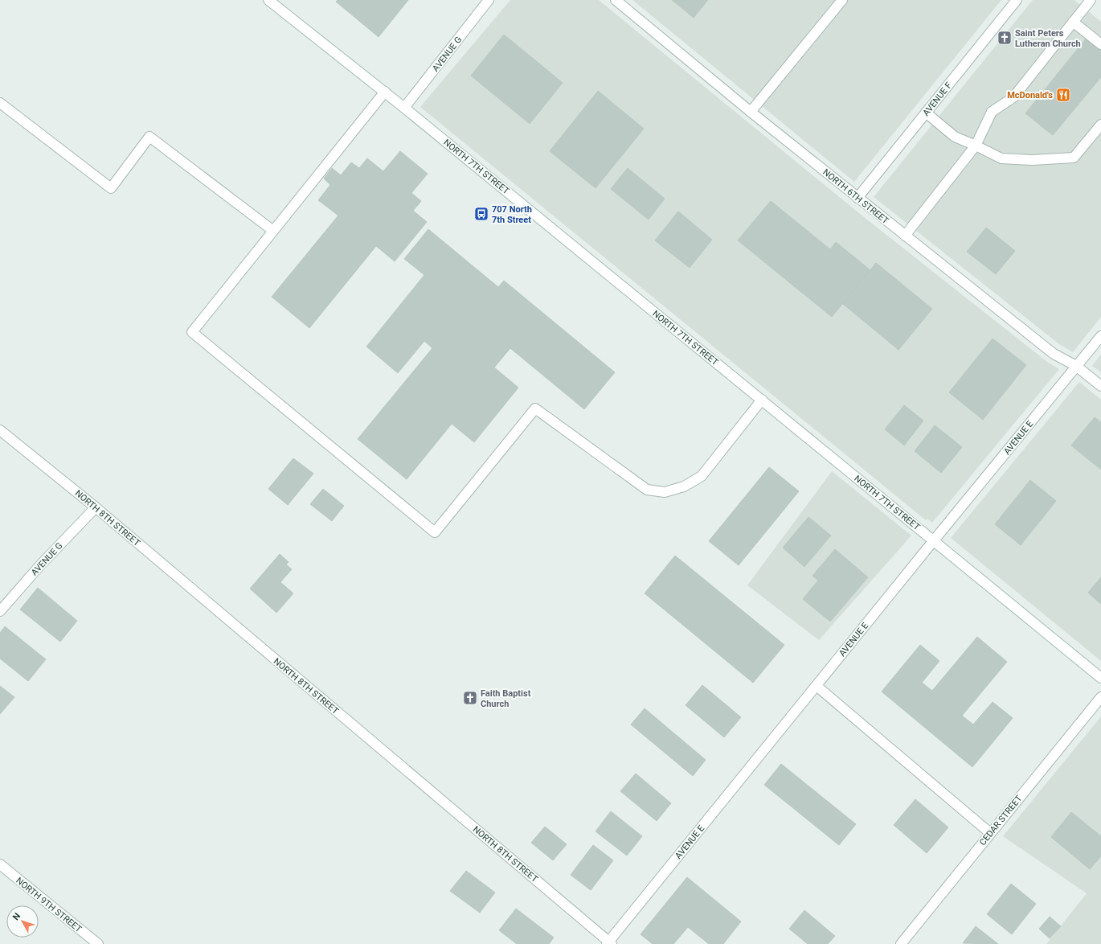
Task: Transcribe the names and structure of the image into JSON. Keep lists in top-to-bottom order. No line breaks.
{"streets":{"street":["AVENUE G","AVENUE F","NORTH 7TH STREET","NORTH 6TH STREET","AVENUE E","NORTH 8TH STREET","CEDAR STREET","NORTH 9TH STREET"]},"crossings":[["AVENUE G","NORTH 7TH STREET"],["AVENUE G","NORTH 8TH STREET"],["AVENUE F","NORTH 6TH STREET"],["NORTH 7TH STREET","AVENUE E"],["NORTH 6TH STREET","AVENUE E"],["AVENUE E","NORTH 8TH STREET"]],"places":{"church":["Saint Peters Lutheran Church","Faith Baptist Church"],"restaurant":["McDonald's"],"bus stop":["707 North 7th Street"]},"north":"top left"}
